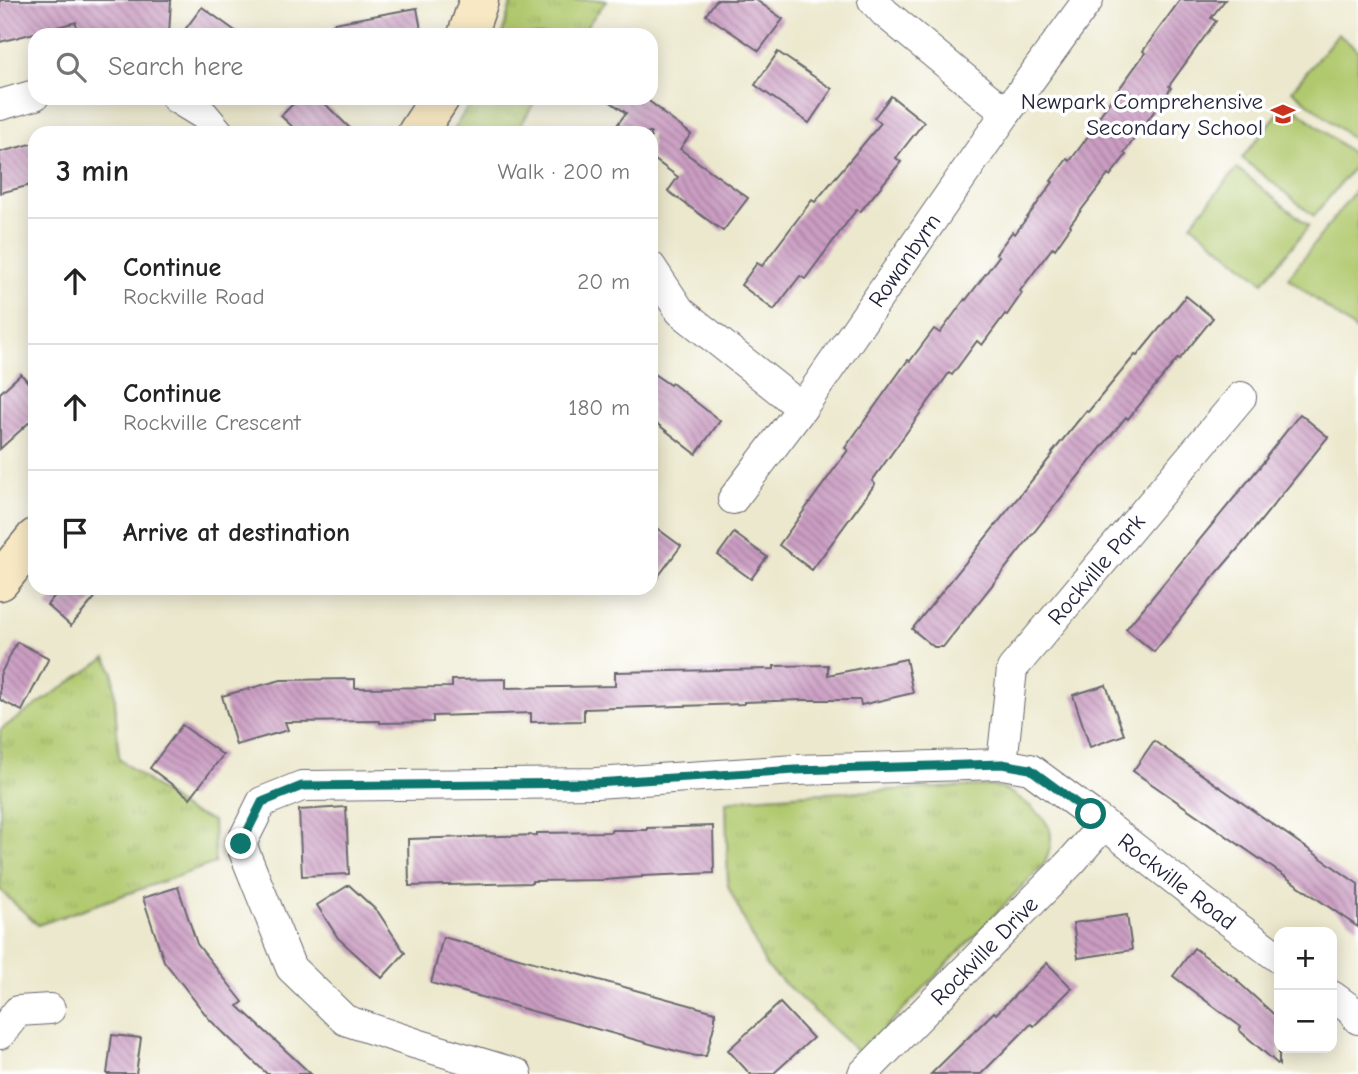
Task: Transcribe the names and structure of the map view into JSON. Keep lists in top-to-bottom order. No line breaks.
{"streets":{"street":["Rowanbyrn","Rockville Park","Rockville Road","Rockville Drive"]},"crossings":[["Rockville Park","Rockville Road"],["Rockville Road","Rockville Drive"]],"places":{"school or university":["Newpark Comprehensive Secondary School"]},"page":{"search":"Search here","heading":["3 min","Walk · 200 m"],"list":[["Continue","Rockville Road","20 m"],["Continue","Rockville Crescent","180 m"],"Arrive at destination"],"map_buttons":["+","−"]}}
